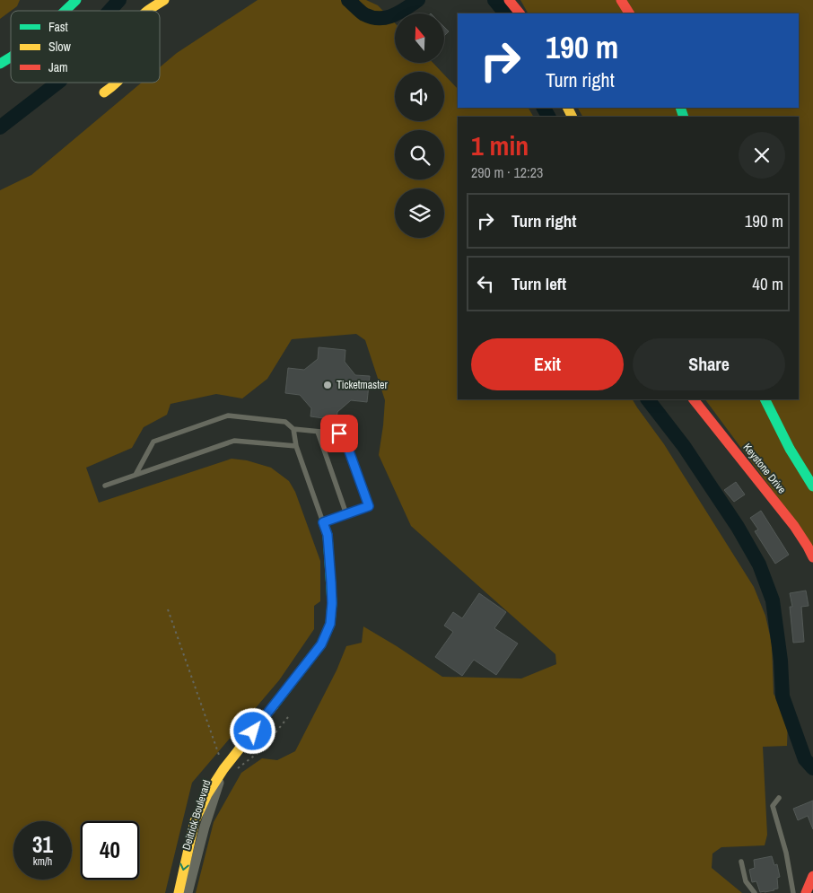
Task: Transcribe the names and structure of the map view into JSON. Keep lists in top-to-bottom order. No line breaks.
{"streets":{"street":["Keystone Drive","Deitrick Boulevard"]},"places":["Ticketmaster"],"legend":["Fast","Slow","Jam"],"north":"top","page":{"turn":["190 m","Turn right"],"heading":["1 min","290 m · 12:23"],"list":[{"name":"Turn right","value":"190 m"},{"name":"Turn left","value":"40 m"}],"buttons":["Exit","Share"],"speed":"31 km/h","limit":"40"}}
